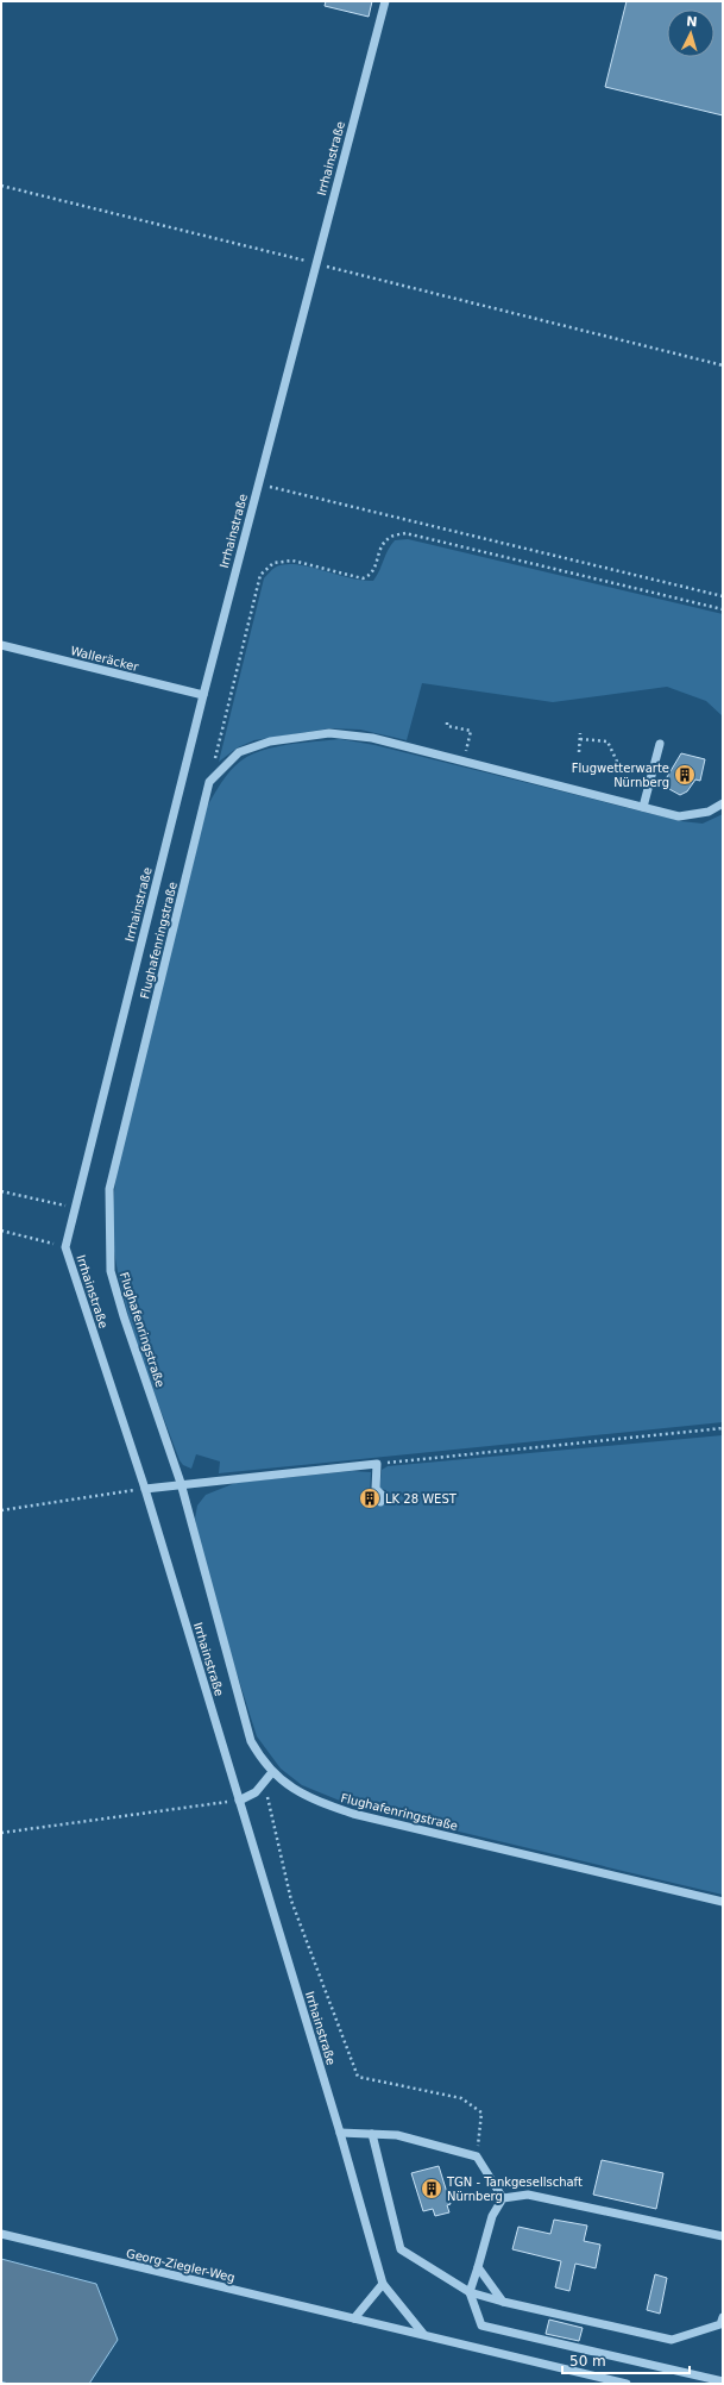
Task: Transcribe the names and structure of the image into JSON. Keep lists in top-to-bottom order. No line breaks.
{"streets":{"street":["Irrhainstraße","Walleräcker","Flughafenringstraße","Georg-Ziegler-Weg"]},"crossings":[["Irrhainstraße","Walleräcker"],["Irrhainstraße","Georg-Ziegler-Weg"]],"places":{"building":["Flugwetterwarte Nürnberg","LK 28 WEST","TGN - Tankgesellschaft Nürnberg"]},"scale_bar":"50 m","north":"top"}
